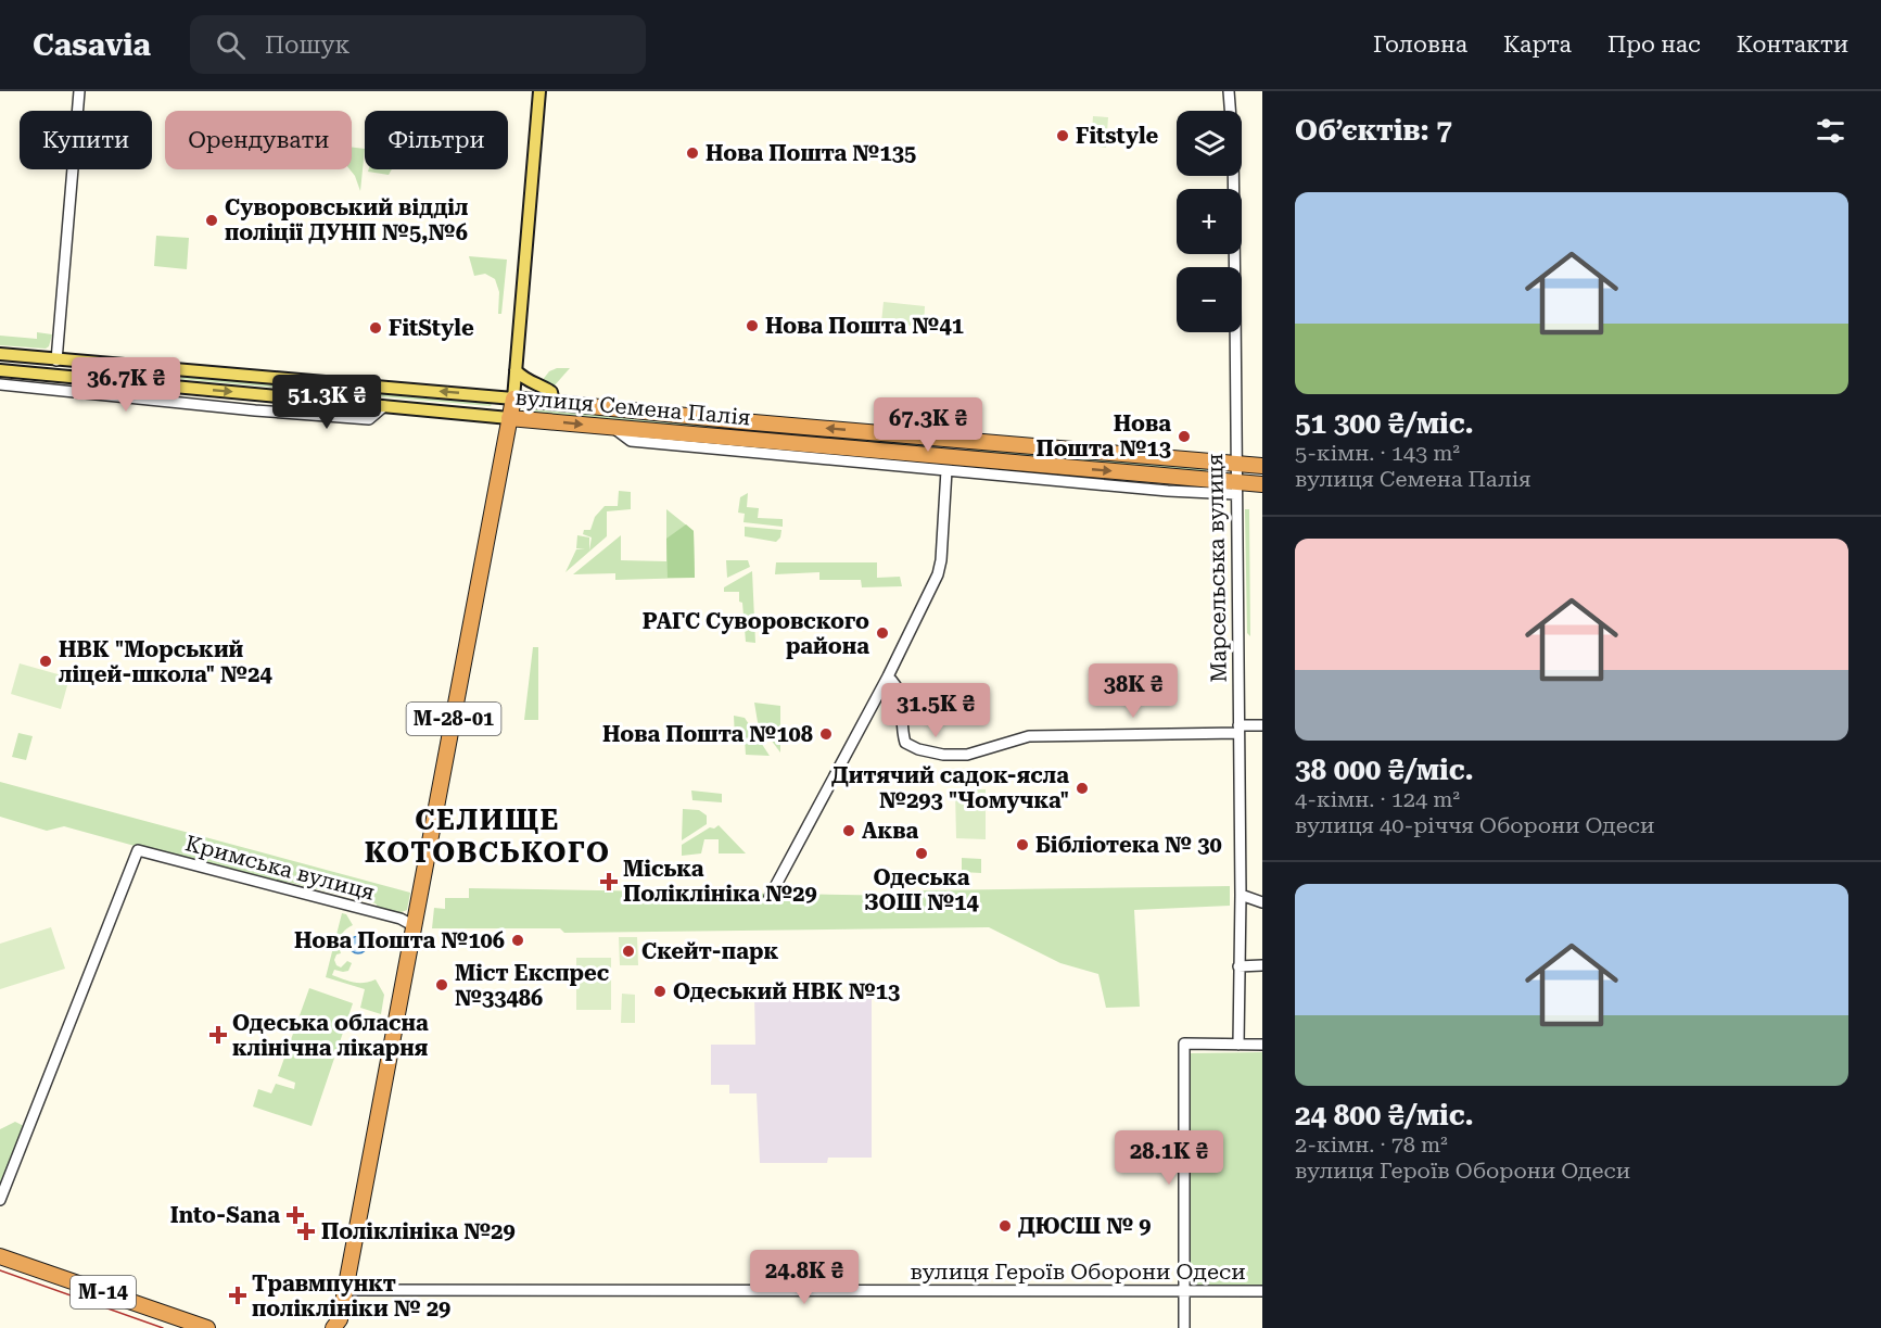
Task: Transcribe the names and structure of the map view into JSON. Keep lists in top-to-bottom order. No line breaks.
{"streets":{"highway":["вулиця Семена Палія","М-28-01","М-14"],"street":["Марсельська вулиця","Кримська вулиця","вулиця Героїв Оборони Одеси"]},"crossings":[["вулиця Семена Палія","Марсельська вулиця"],["вулиця Семена Палія","М-28-01"],["М-28-01","Кримська вулиця"],["М-28-01","вулиця Героїв Оборони Одеси"]],"districts":["СЕЛИЩЕ КОТОВСЬКОГО"],"places":{"other":["Fitstyle","Нова Пошта №135","Суворовський відділ поліції ДУНП №5,№6","Нова Пошта №41","FitStyle","Нова Пошта №13","РАГС Суворовского района","НВК \"Морський ліцей-школа\" №24","Нова Пошта №108","Дитячий садок-ясла №293 \"Чомучка\"","Аква","Бібліотека № 30","Одеська ЗОШ №14","Нова Пошта №106","Скейт-парк","Міст Експрес №33486","Одеський НВК №13","ДЮСШ № 9"],"health":["Міська Поліклініка №29","Одеська обласна клінічна лікарня","Into-Sana","Поліклініка №29","Травмпункт поліклініки № 29"]},"page":{"header":"Casavia","search":"Пошук","nav":["Головна","Карта","Про нас","Контакти"],"heading":"Об’єктів: 7","map_buttons":["+","−"],"chip":["Купити","Орендувати","Фільтри"],"list":[{"name":"51 300 ₴/міс.","note":"5-кімн. · 143 m² · вулиця Семена Палія"},{"name":"38 000 ₴/міс.","note":"4-кімн. · 124 m² · вулиця 40-річчя Оборони Одеси"},{"name":"24 800 ₴/міс.","note":"2-кімн. · 78 m² · вулиця Героїв Оборони Одеси"}],"price":["36.7K ₴","51.3K ₴","67.3K ₴","38K ₴","31.5K ₴","28.1K ₴","24.8K ₴"]}}
